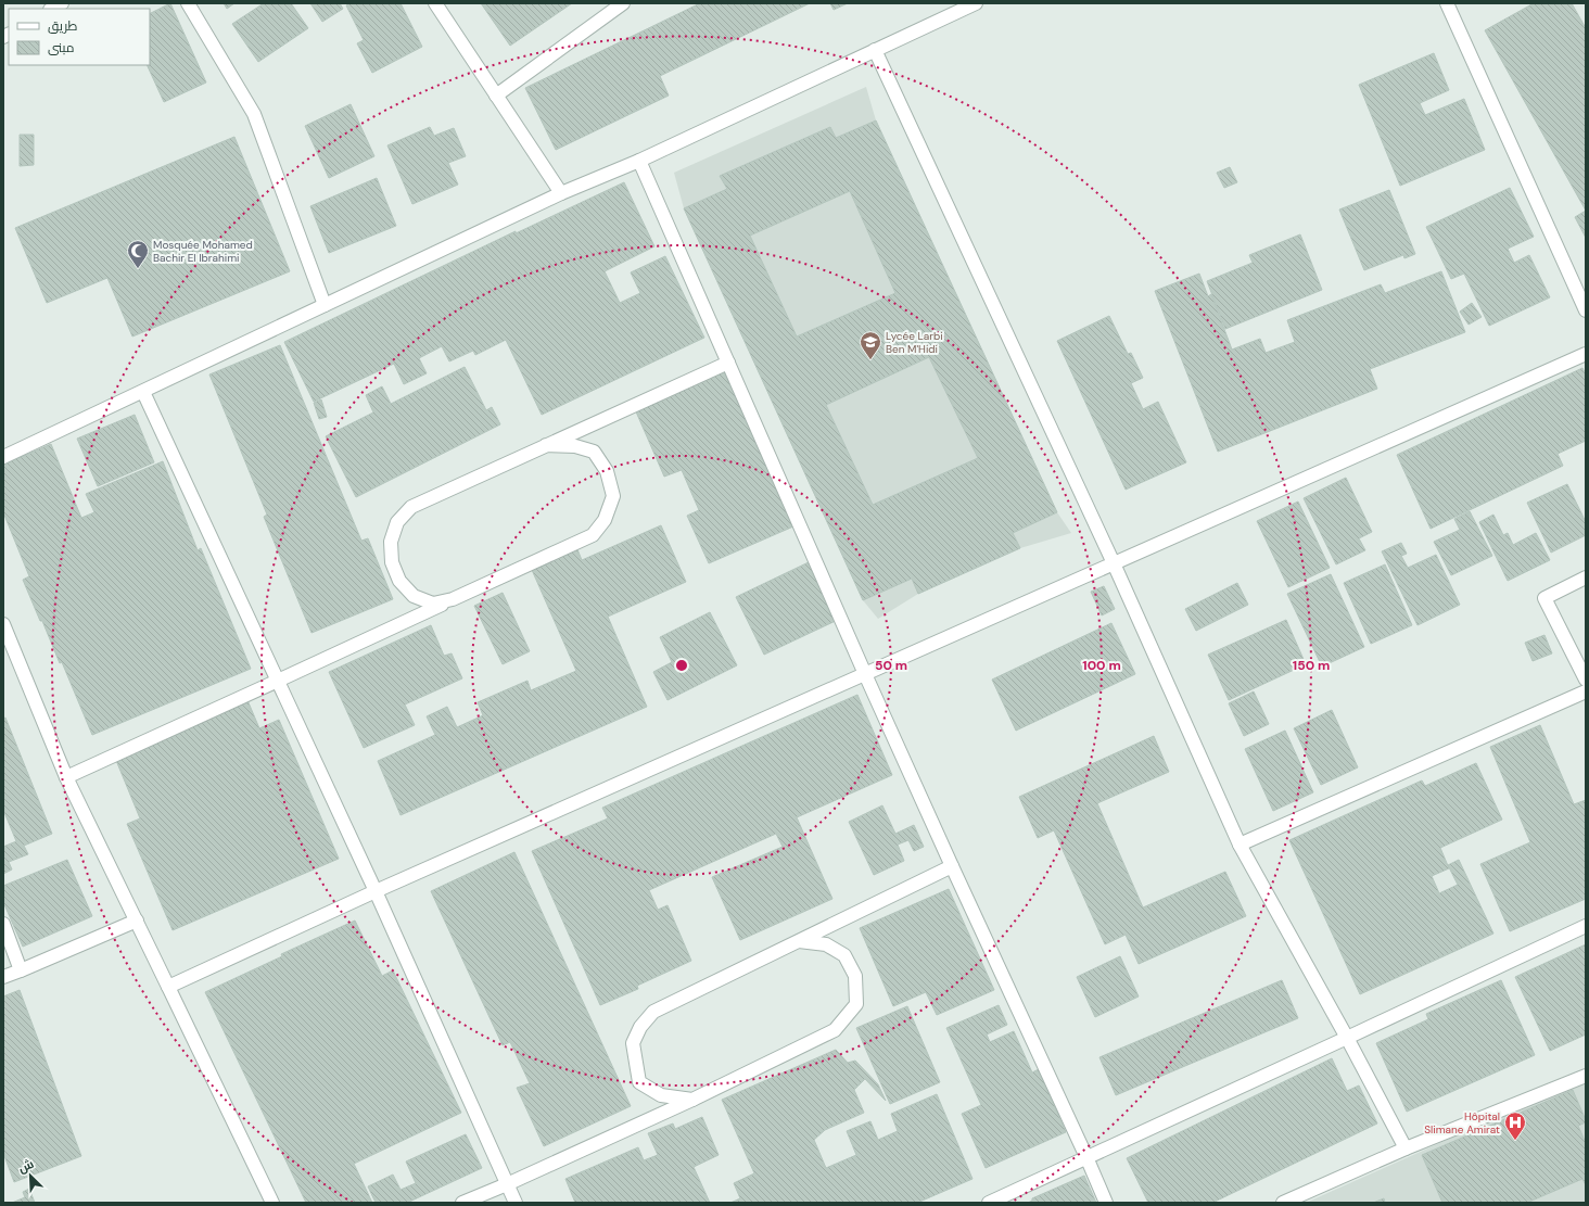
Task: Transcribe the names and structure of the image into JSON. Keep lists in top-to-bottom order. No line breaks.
{"places":{"mosque":["Mosquée Mohamed Bachir El Ibrahimi"],"school or university":["Lycée Larbi Ben M'Hidi"],"hospital":["Hôpital Slimane Amirat"]},"legend":["طريق","مبنى"],"north":"top left","rings":["50 m","100 m","150 m"]}
